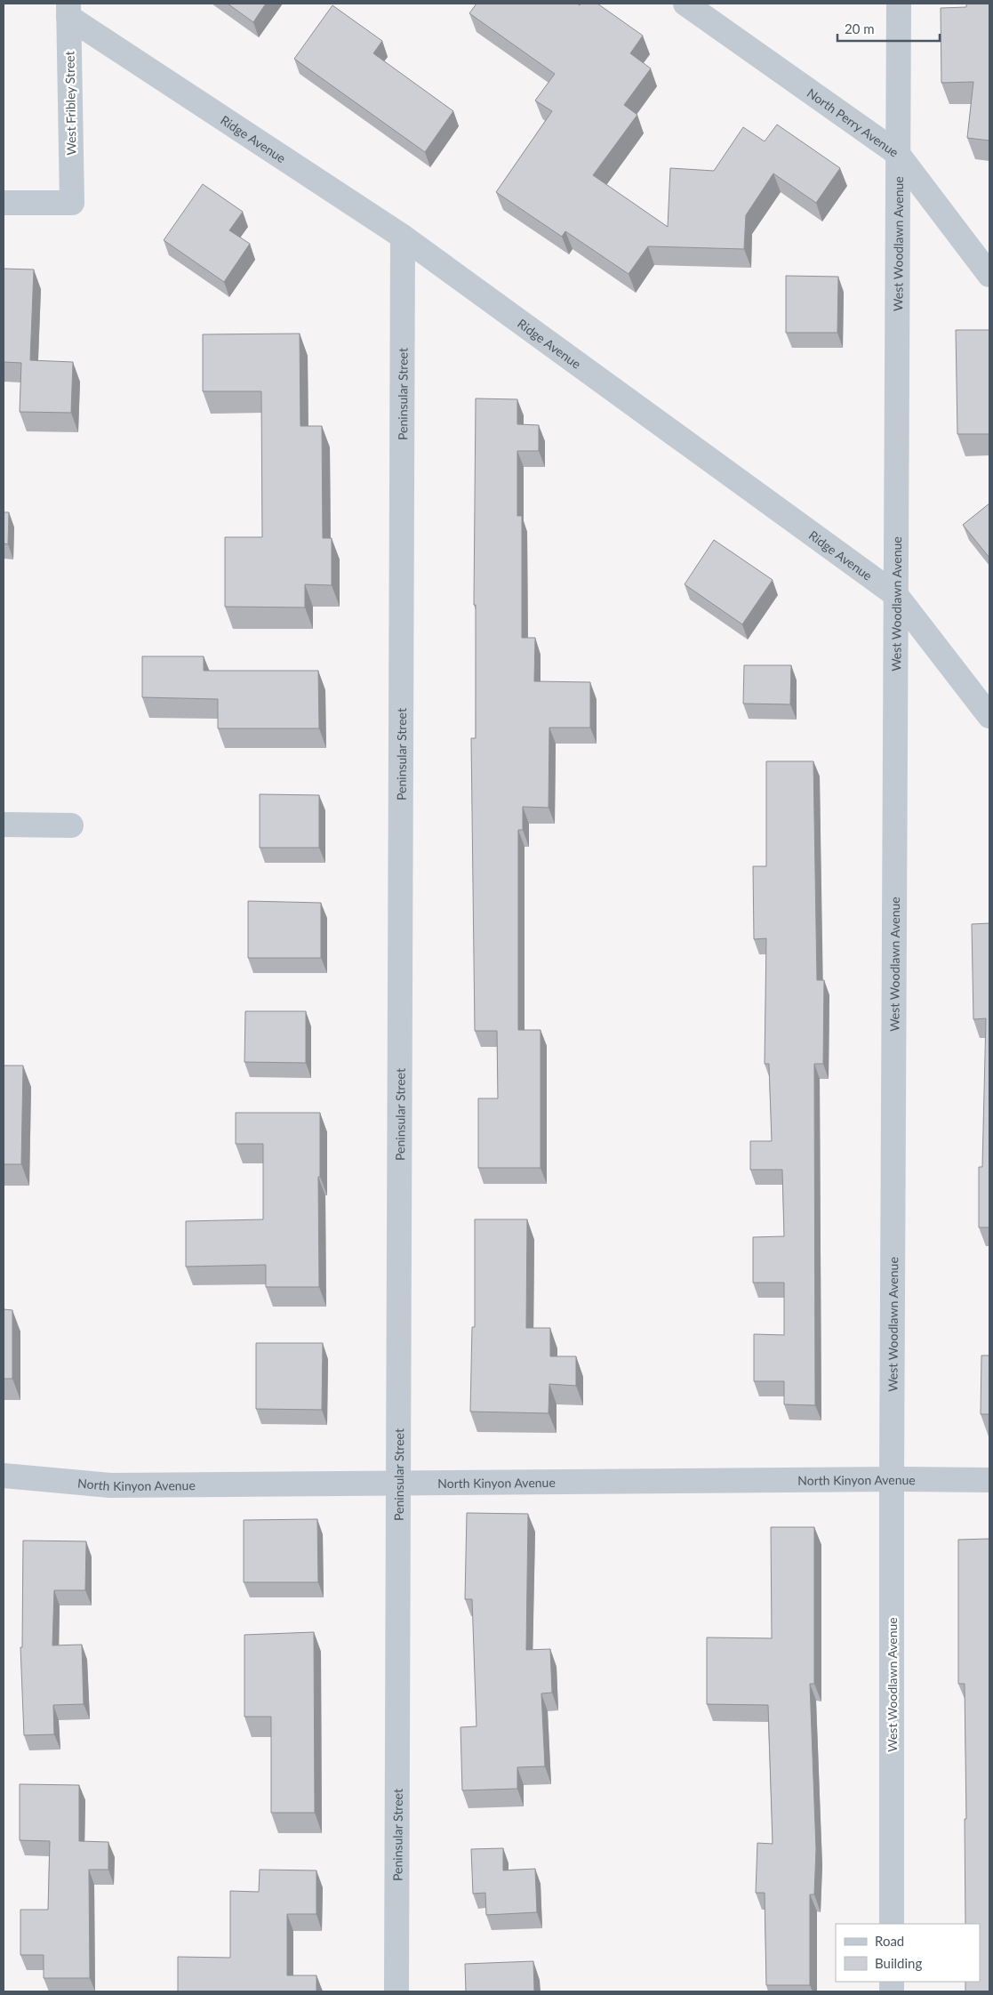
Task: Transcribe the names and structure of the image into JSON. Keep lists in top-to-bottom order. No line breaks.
{"streets":{"street":["West Fribley Street","North Perry Avenue","Ridge Avenue","West Woodlawn Avenue","Peninsular Street","North Kinyon Avenue"]},"crossings":[["West Fribley Street","Ridge Avenue"],["North Perry Avenue","West Woodlawn Avenue"],["Ridge Avenue","West Woodlawn Avenue"],["Ridge Avenue","Peninsular Street"],["West Woodlawn Avenue","North Kinyon Avenue"],["Peninsular Street","North Kinyon Avenue"]],"legend":["Road","Building"],"scale_bar":"20 m"}
